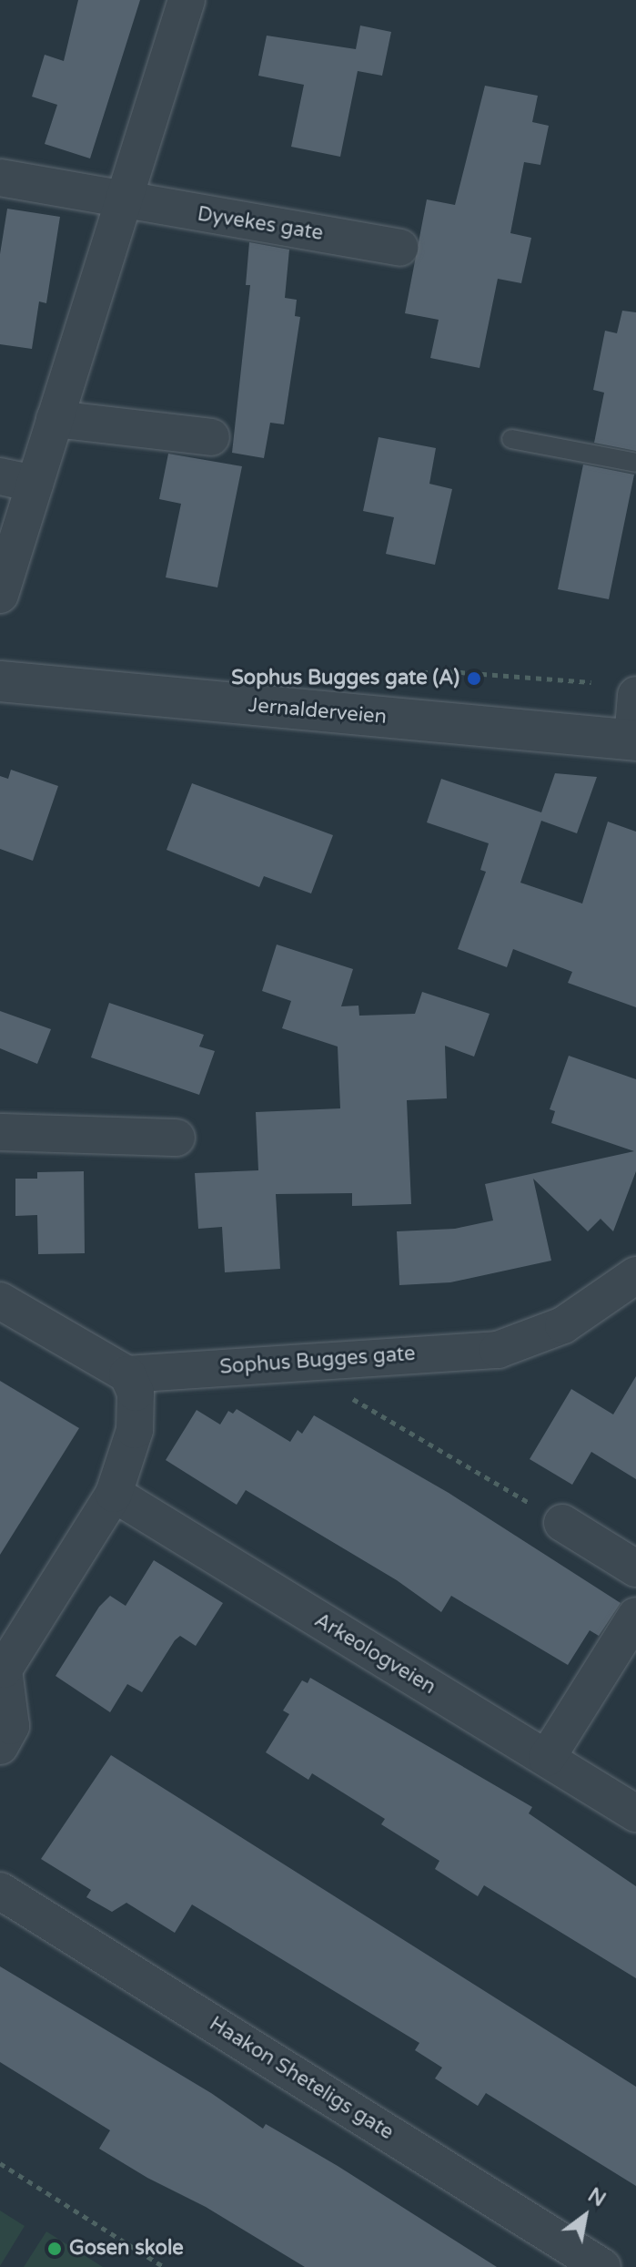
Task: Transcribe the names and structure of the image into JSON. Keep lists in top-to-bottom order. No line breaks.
{"streets":{"street":["Dyvekes gate","Jernalderveien","Sophus Bugges gate","Arkeologveien","Haakon Sheteligs gate"]},"places":["Sophus Bugges gate (A)","Gosen skole"],"north":"top right"}
